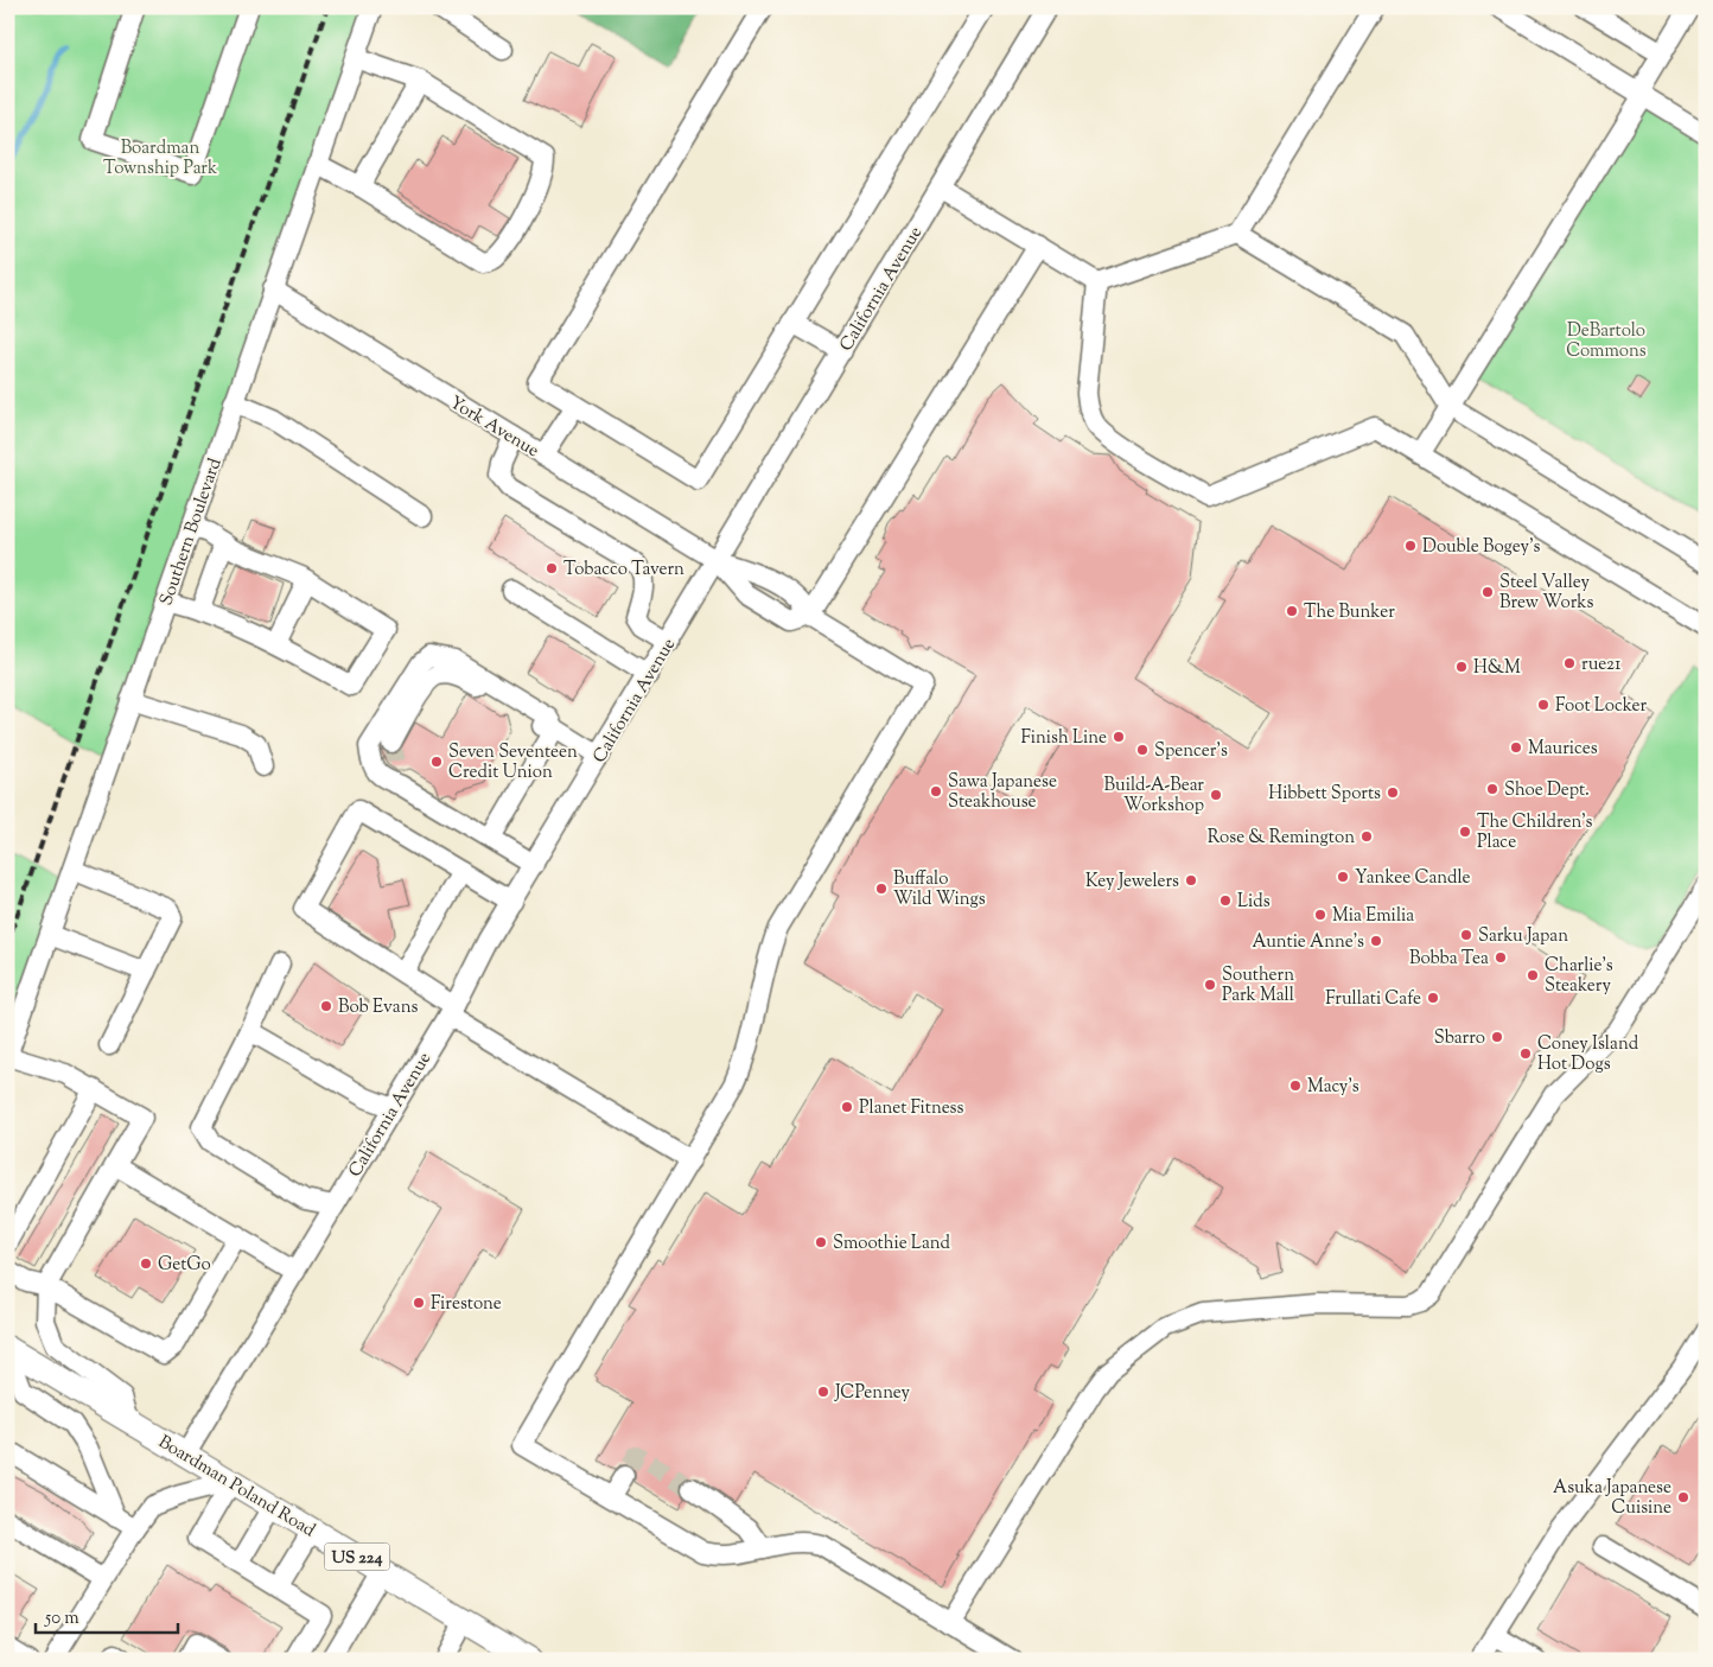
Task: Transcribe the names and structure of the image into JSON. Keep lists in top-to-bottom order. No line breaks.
{"streets":{"main road":["Boardman Poland Road","US 224"],"street":["California Avenue","York Avenue","Southern Boulevard"]},"crossings":[["California Avenue","York Avenue"],["California Avenue","Boardman Poland Road"],["York Avenue","Southern Boulevard"]],"parks":["Boardman Township Park","DeBartolo Commons"],"places":["Double Bogey's","Tobacco Tavern","Steel Valley Brew Works","The Bunker","rue21","H&M","Foot Locker","Finish Line","Maurices","Spencer's","Seven Seventeen Credit Union","Shoe Dept.","Sawa Japanese Steakhouse","Hibbett Sports","Build-A-Bear Workshop","The Children's Place","Rose & Remington","Yankee Candle","Key Jewelers","Buffalo Wild Wings","Lids","Mia Emilia","Sarku Japan","Auntie Anne's","Bobba Tea","Charlie's Steakery","Southern Park Mall","Frullati Cafe","Bob Evans","Sbarro","Coney Island Hot Dogs","Macy's","Planet Fitness","Smoothie Land","GetGo","Firestone","JCPenney","Asuka Japanese Cuisine"],"scale_bar":"50 m"}
